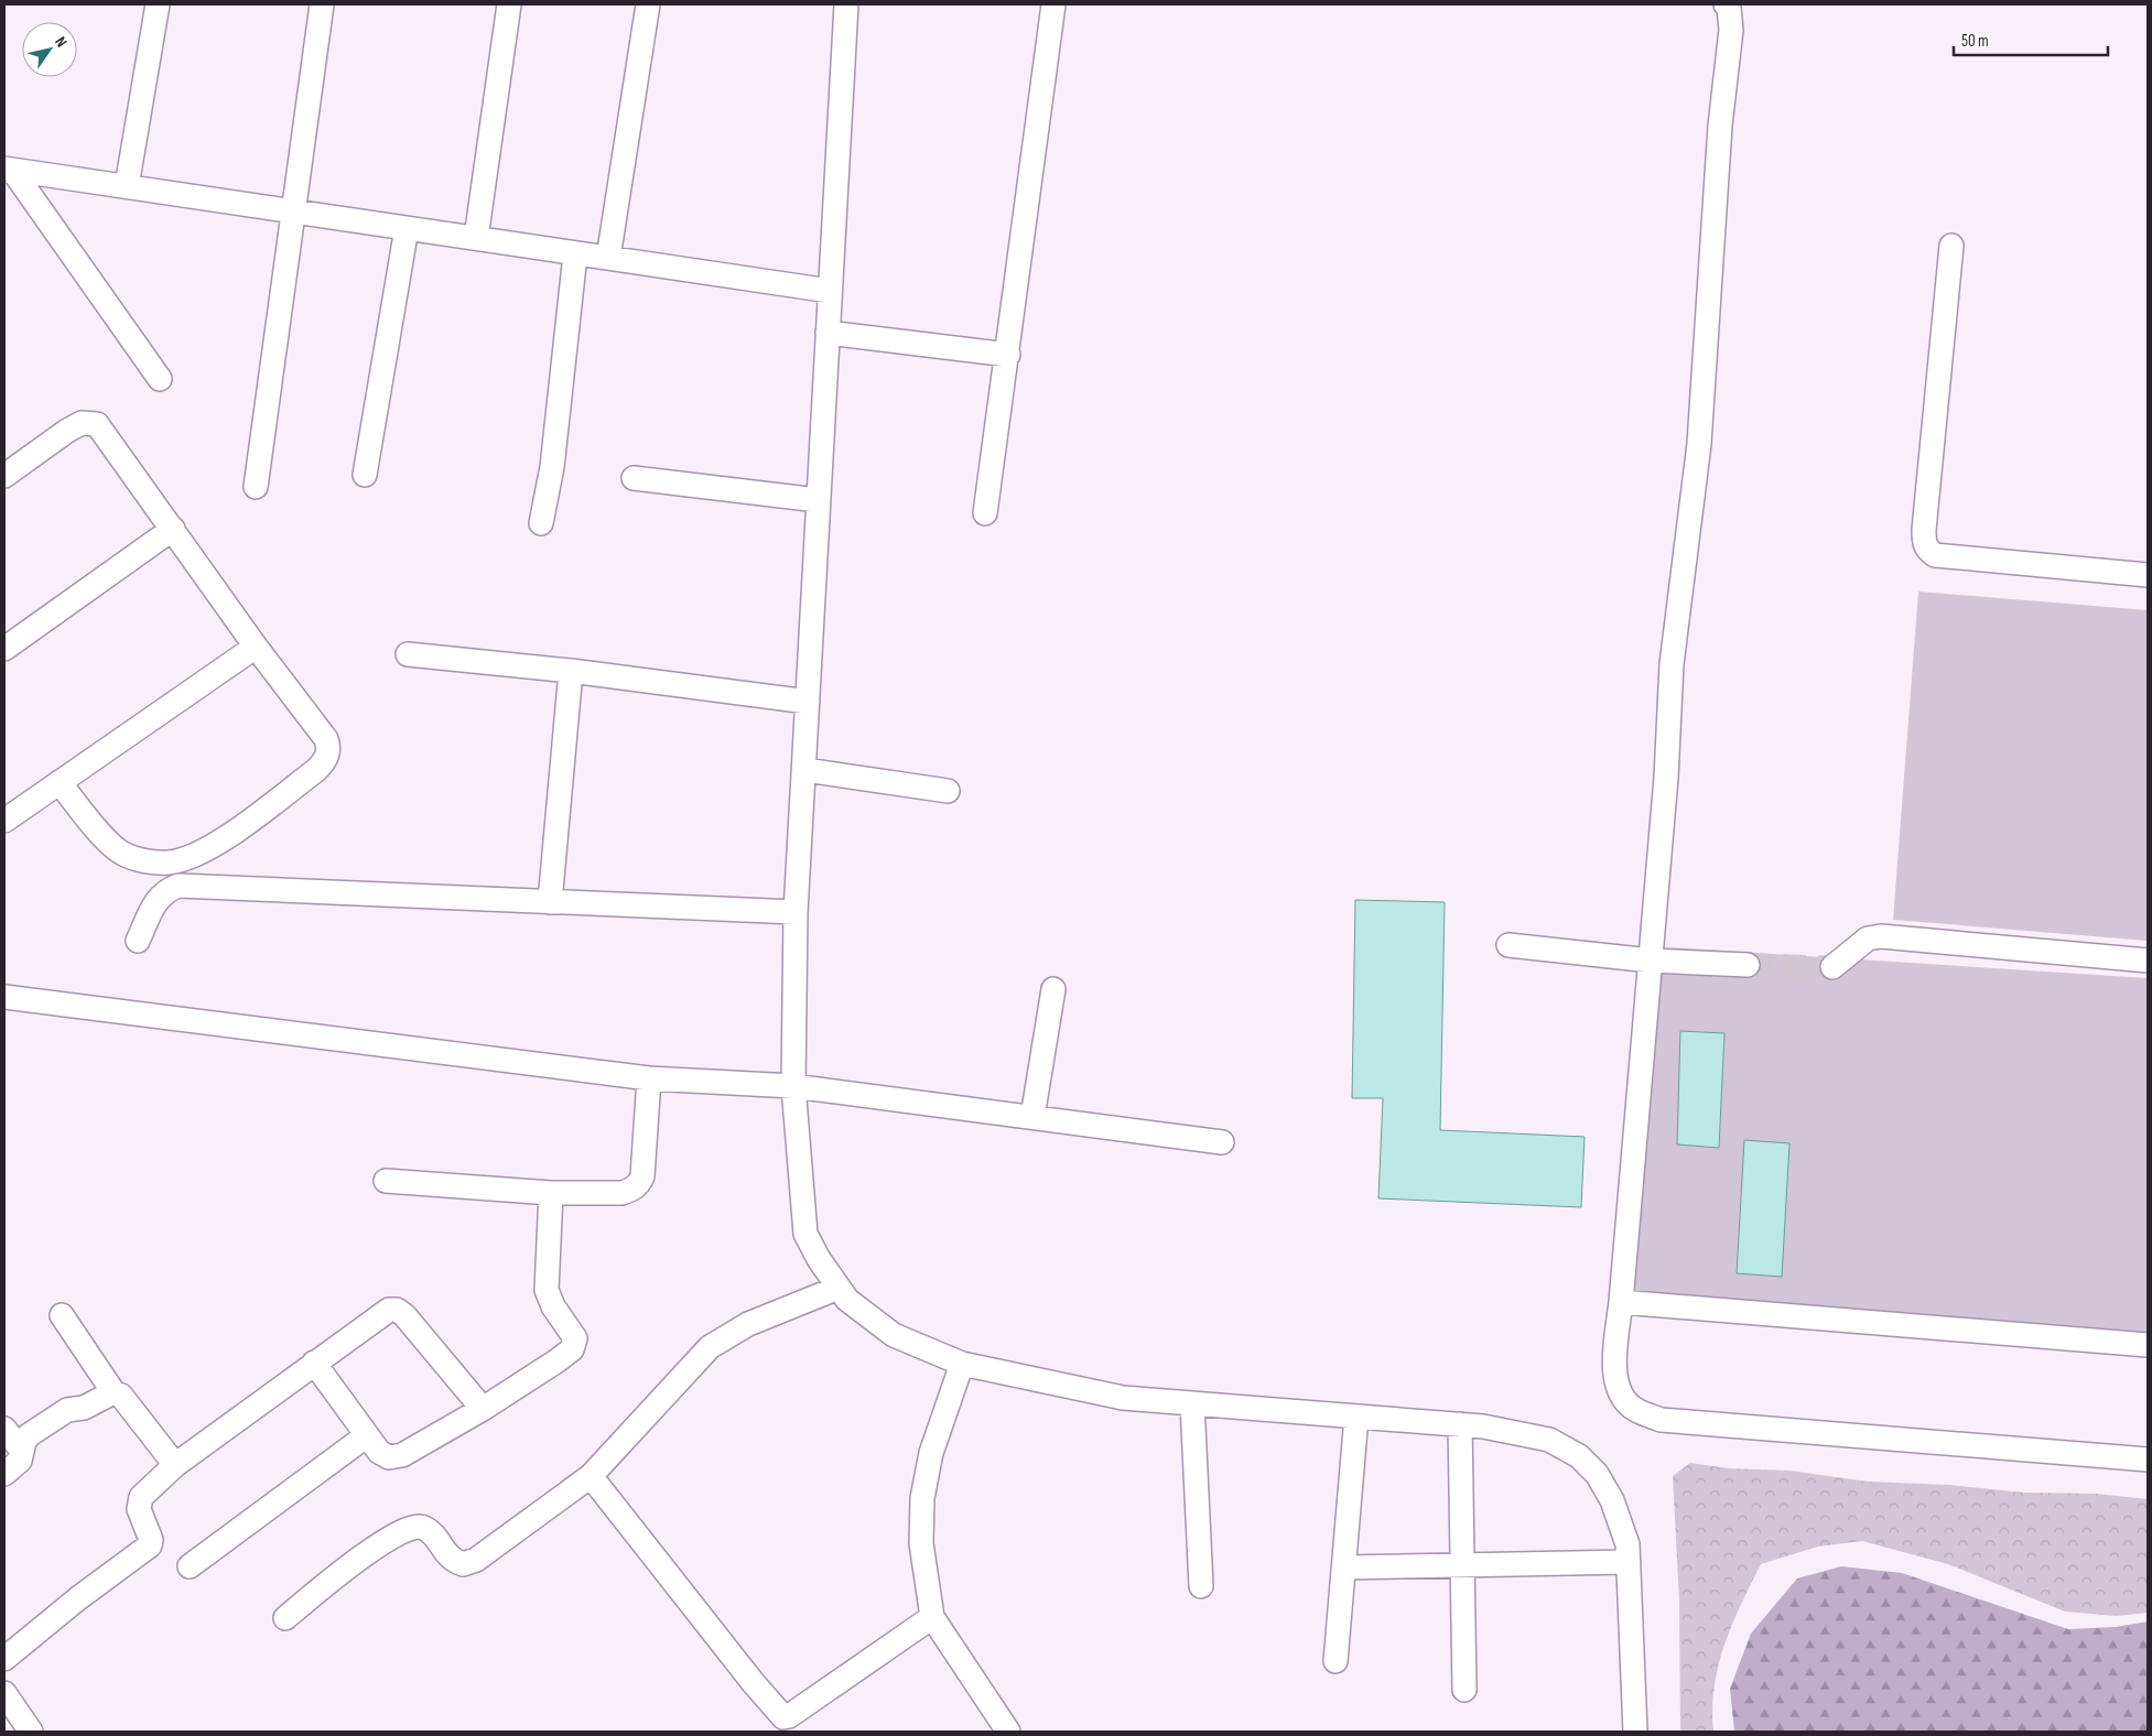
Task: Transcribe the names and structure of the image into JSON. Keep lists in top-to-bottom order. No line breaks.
{"scale_bar":"50 m","north":"top right"}
